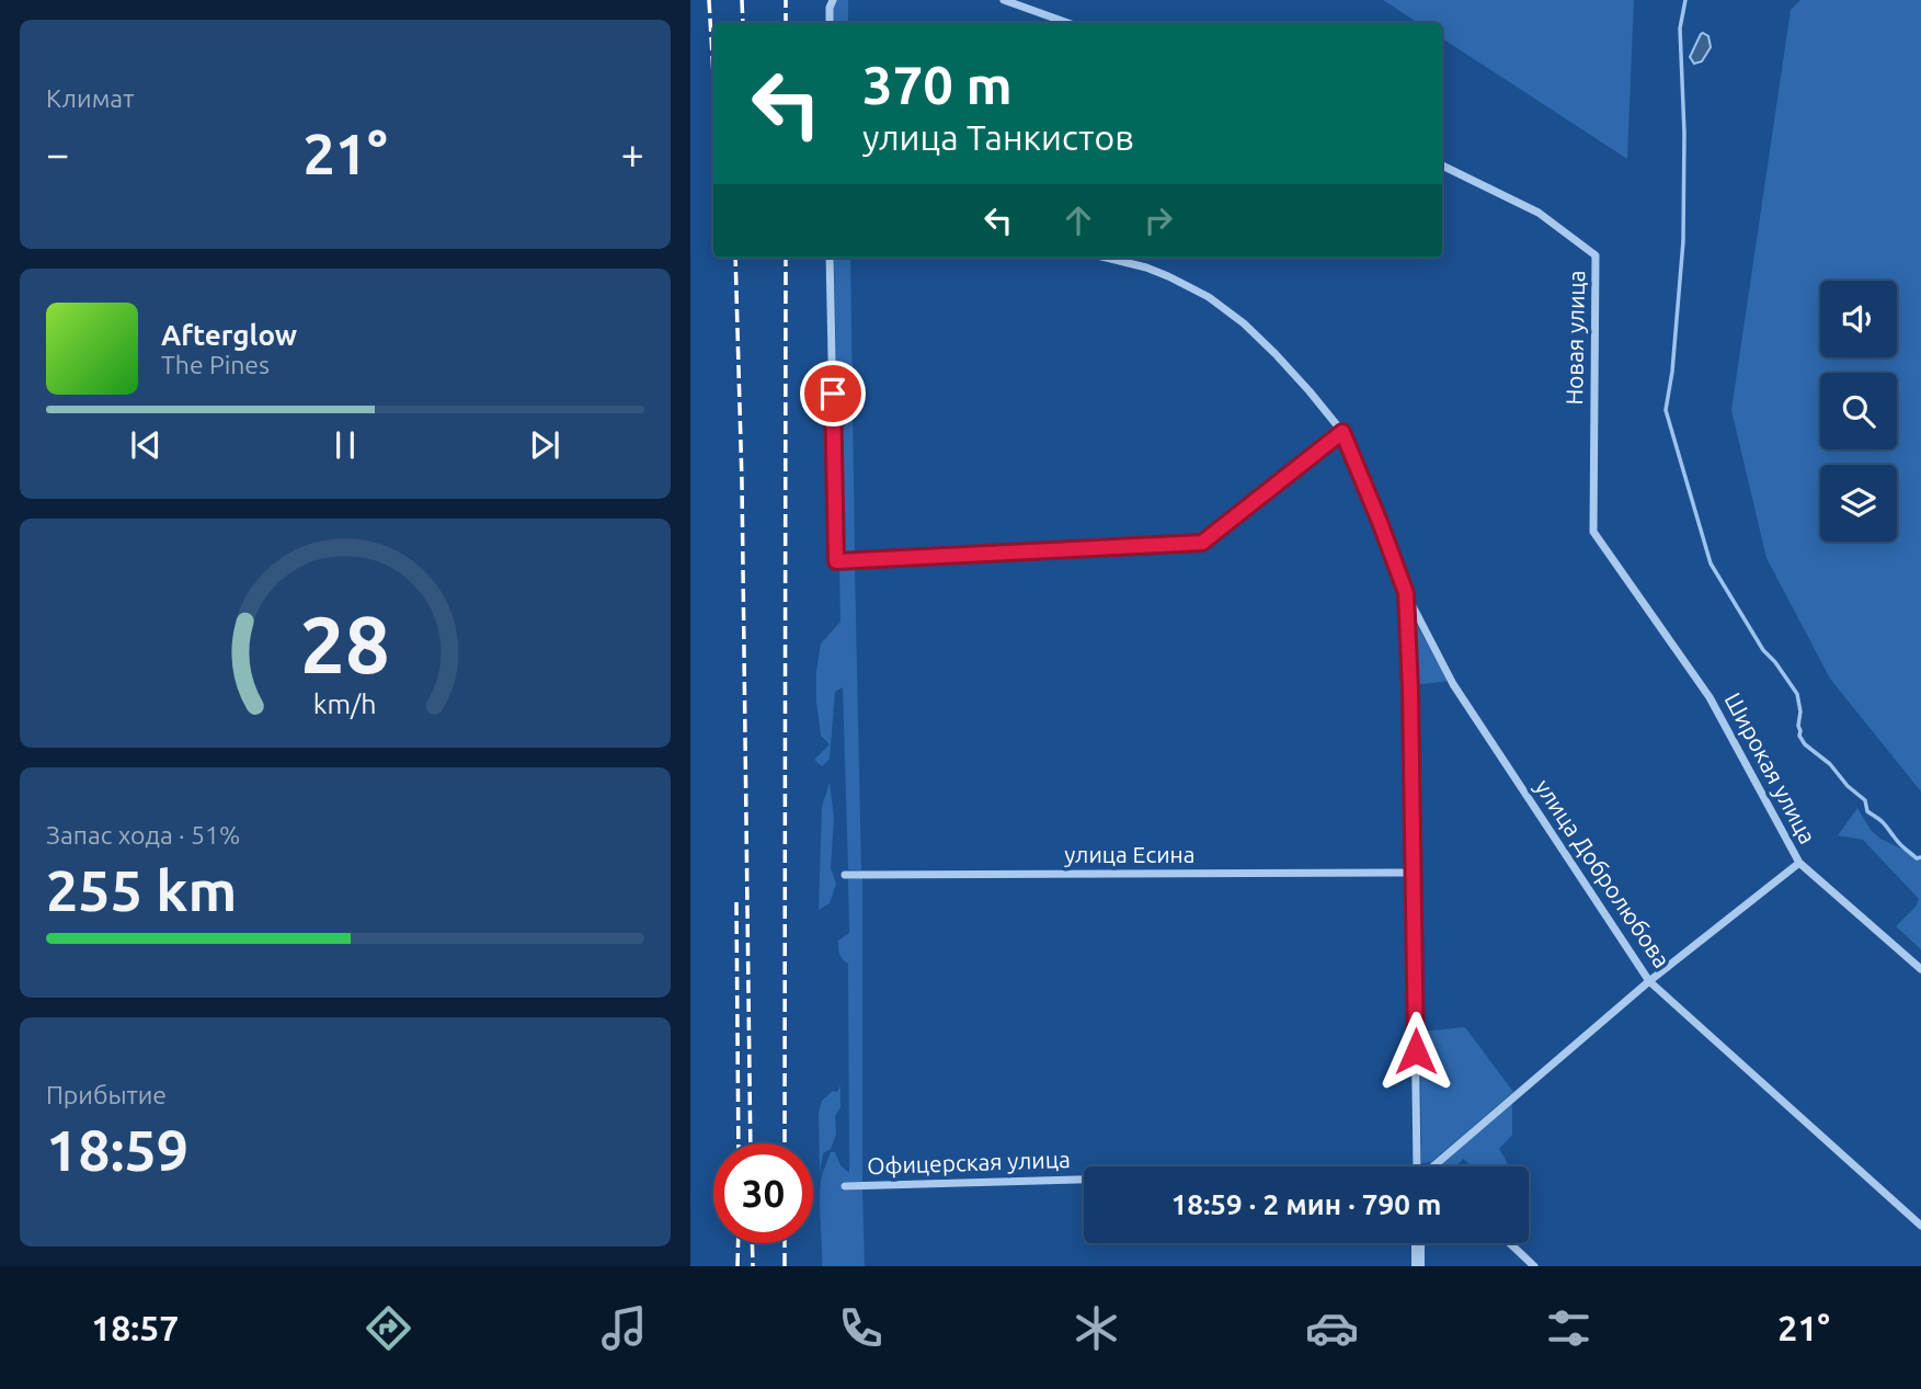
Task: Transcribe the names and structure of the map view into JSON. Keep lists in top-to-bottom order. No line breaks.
{"streets":{"street":["Новая улица","Широкая улица","улица Есина","улица Добролюбова","Офицерская улица"]},"crossings":[["Новая улица","Широкая улица"],["Широкая улица","улица Добролюбова"]],"page":{"tile":["Климат",["Запас хода · 51%","255 km"],["Прибытие","18:59"]],"turn":["370 m","улица Танкистов"],"heat":["−","21°","+"],"song":["Afterglow","The Pines"],"limit":"30","trip":"18:59 · 2 мин · 790 m","tabs":["18:57","21°"],"gauge":["28","km/h"]}}
